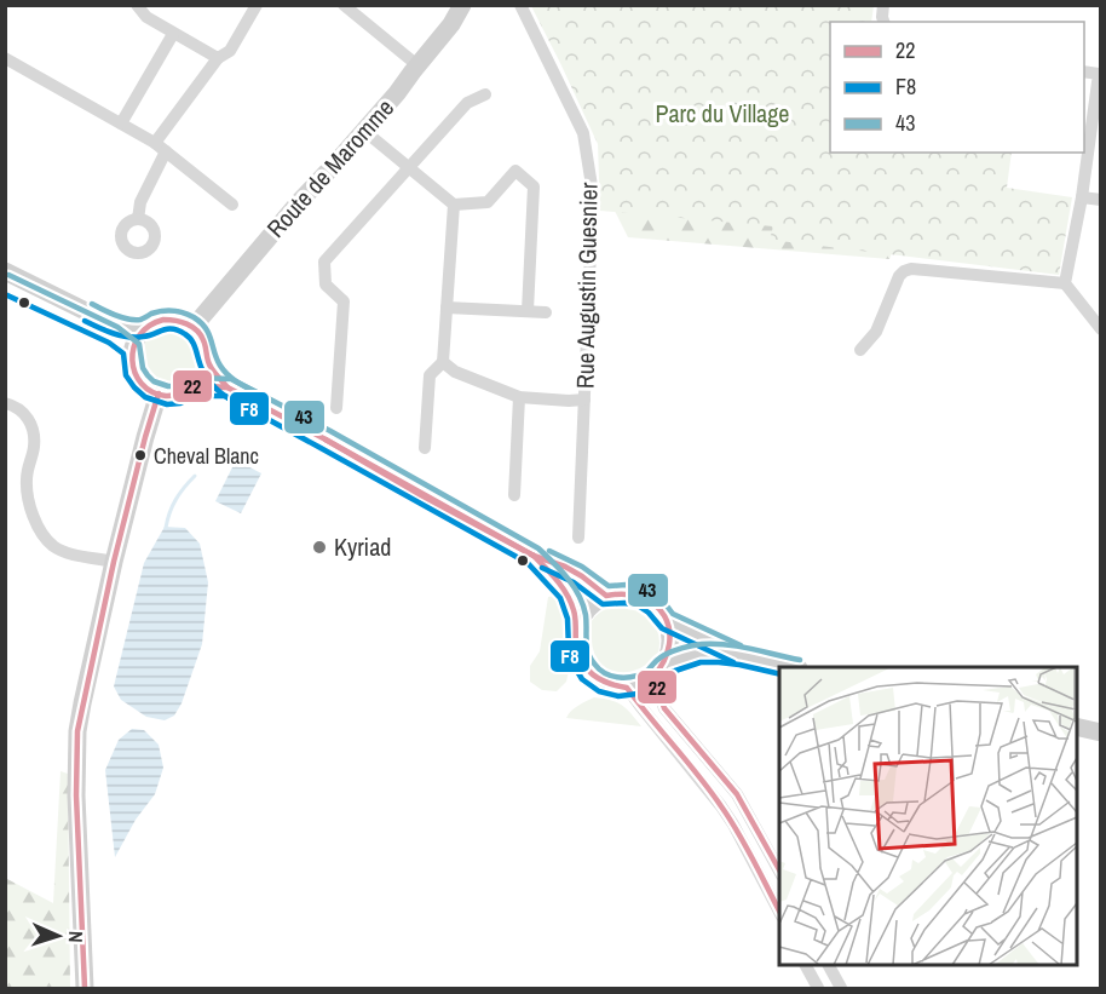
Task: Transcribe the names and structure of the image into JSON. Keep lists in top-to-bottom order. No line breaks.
{"streets":{"street":["Route de Maromme","Rue Augustin Guesnier"]},"parks":["Parc du Village"],"places":["Cheval Blanc","Kyriad"],"lines":["transit line 43","transit line F8","transit line 22"],"legend":["22","F8","43"],"north":"right"}
